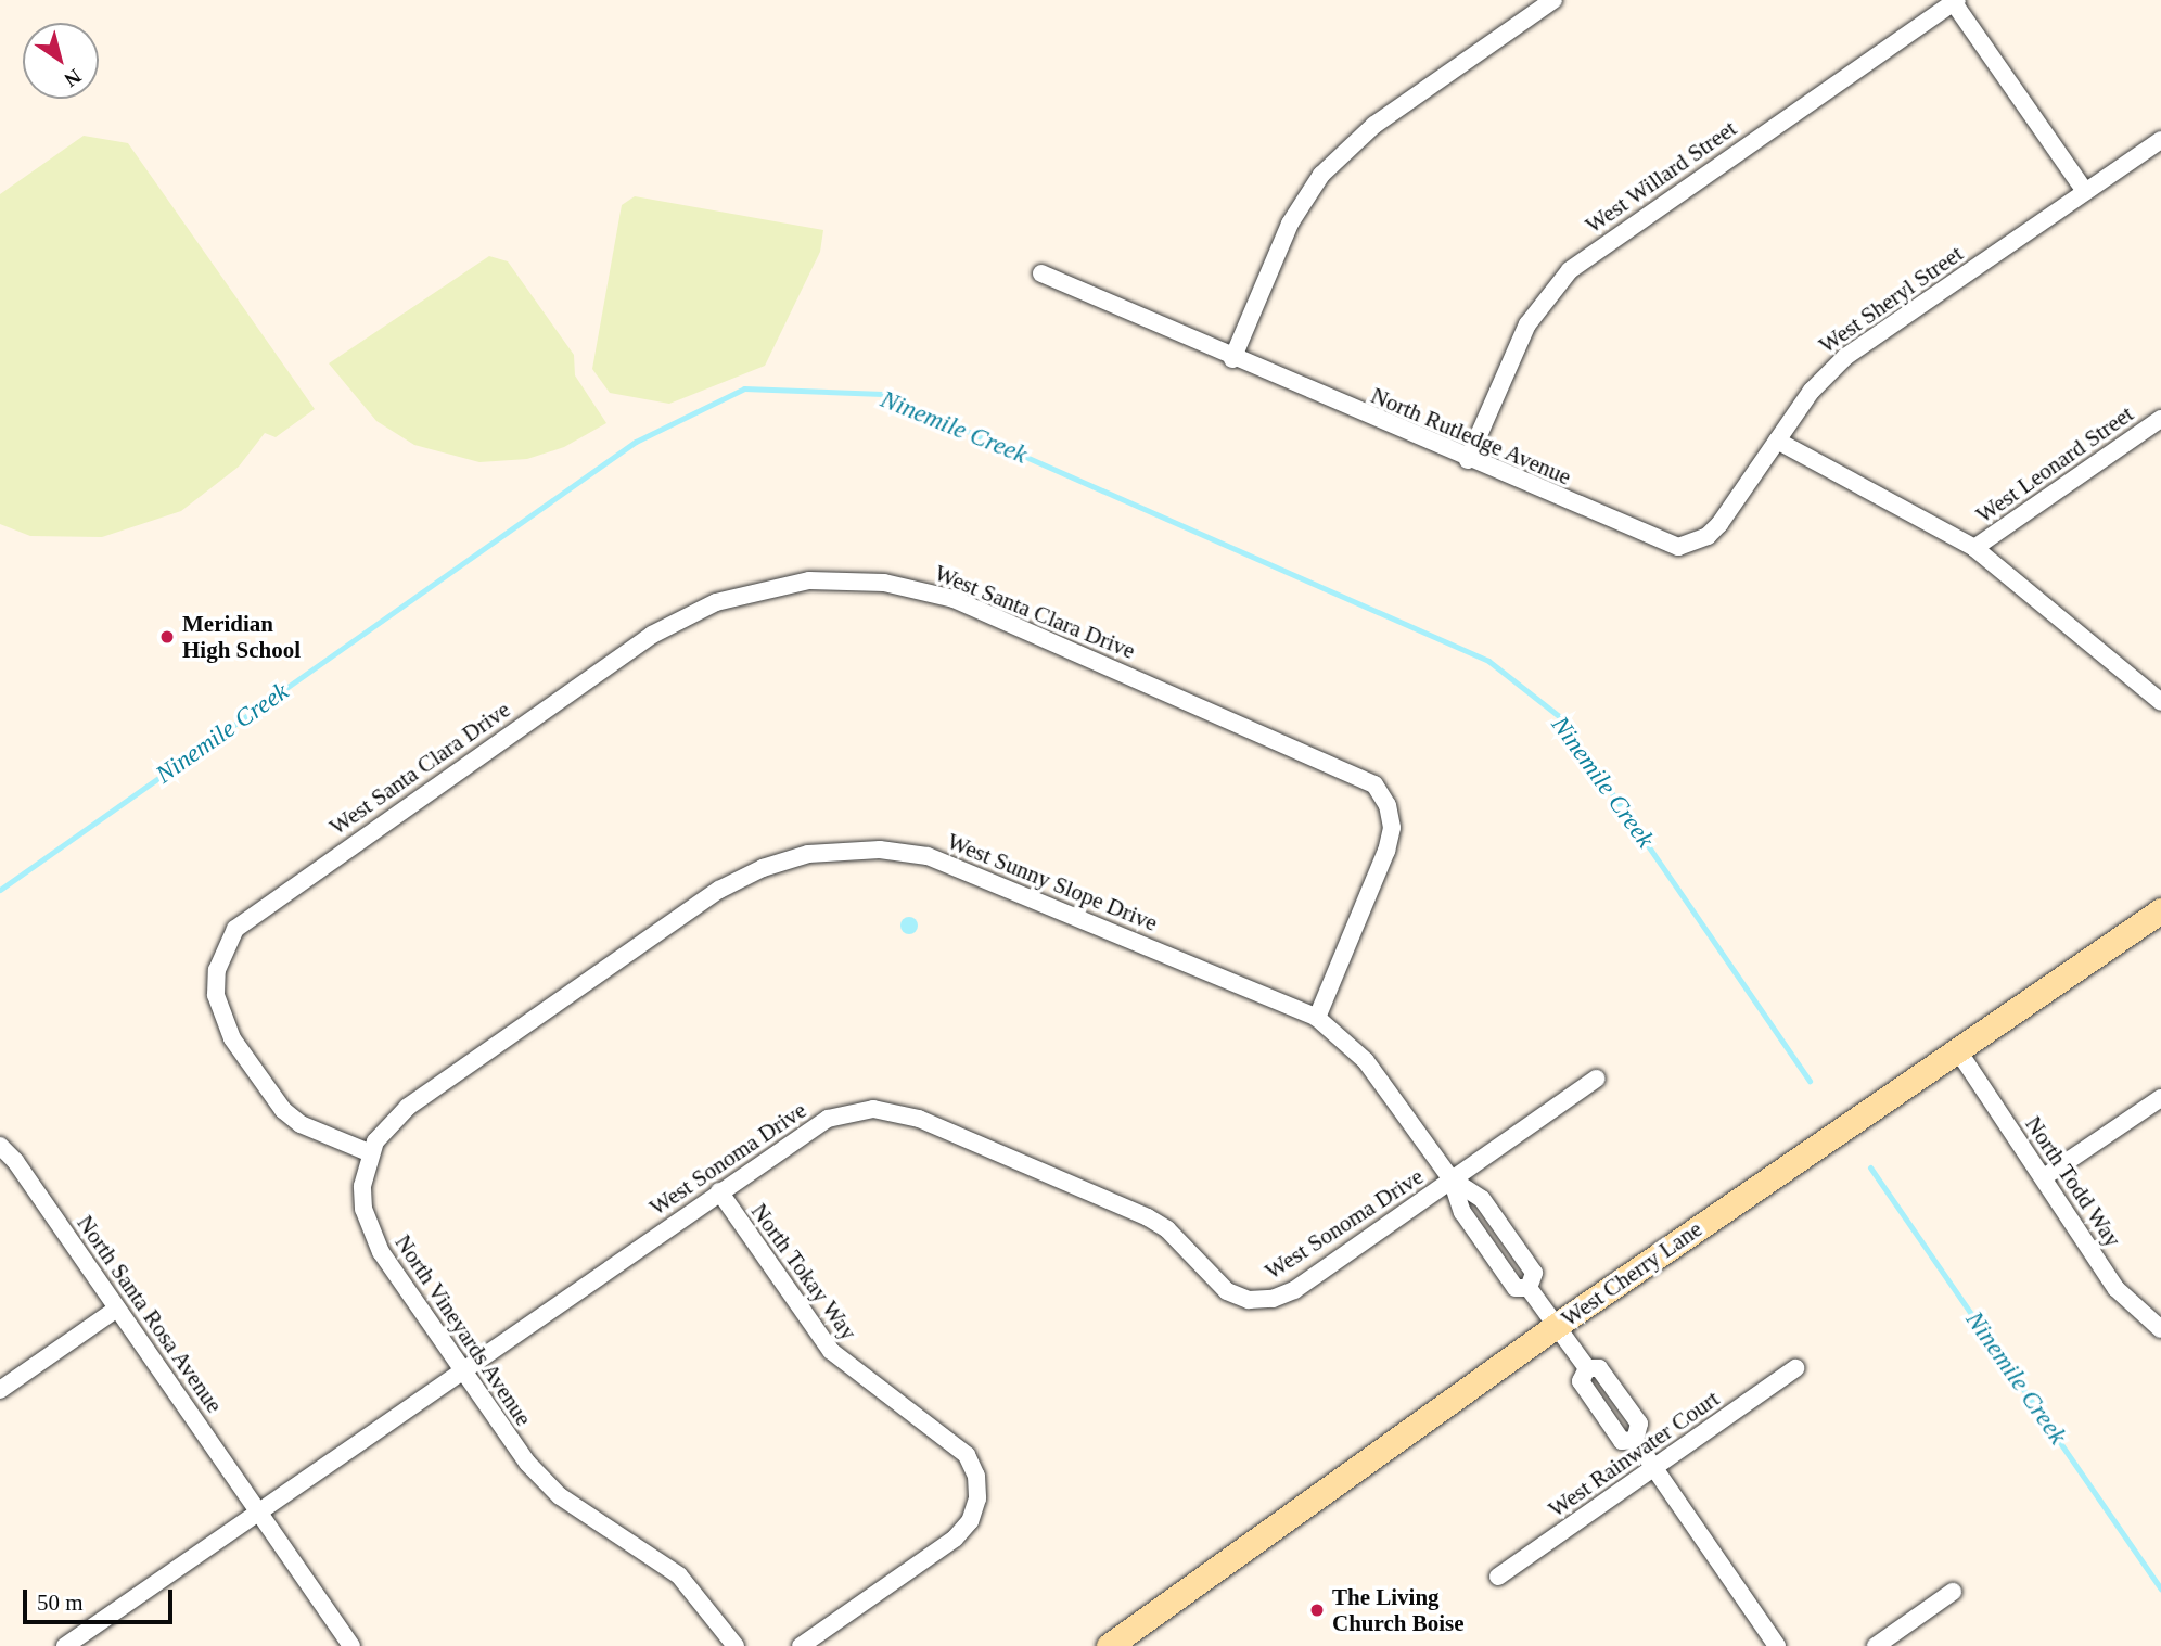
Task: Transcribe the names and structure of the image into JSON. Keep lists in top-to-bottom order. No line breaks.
{"streets":{"main road":["West Cherry Lane"],"street":["West Willard Street","West Sheryl Street","North Rutledge Avenue","West Leonard Street","West Santa Clara Drive","West Sunny Slope Drive","West Sonoma Drive","North Todd Way","North Tokay Way","North Santa Rosa Avenue","North Vineyards Avenue","West Rainwater Court"]},"crossings":[["West Willard Street","North Rutledge Avenue"],["West Sheryl Street","North Rutledge Avenue"],["West Santa Clara Drive","West Sunny Slope Drive"],["West Santa Clara Drive","North Vineyards Avenue"],["West Sunny Slope Drive","West Sonoma Drive"],["West Sunny Slope Drive","West Cherry Lane"],["West Sunny Slope Drive","North Vineyards Avenue"],["West Sunny Slope Drive","West Rainwater Court"],["West Sonoma Drive","North Tokay Way"],["West Sonoma Drive","North Santa Rosa Avenue"],["West Sonoma Drive","North Vineyards Avenue"],["North Todd Way","West Cherry Lane"]],"water":["Ninemile Creek"],"places":["Meridian High School","The Living Church Boise"],"scale_bar":"50 m","north":"bottom right"}
